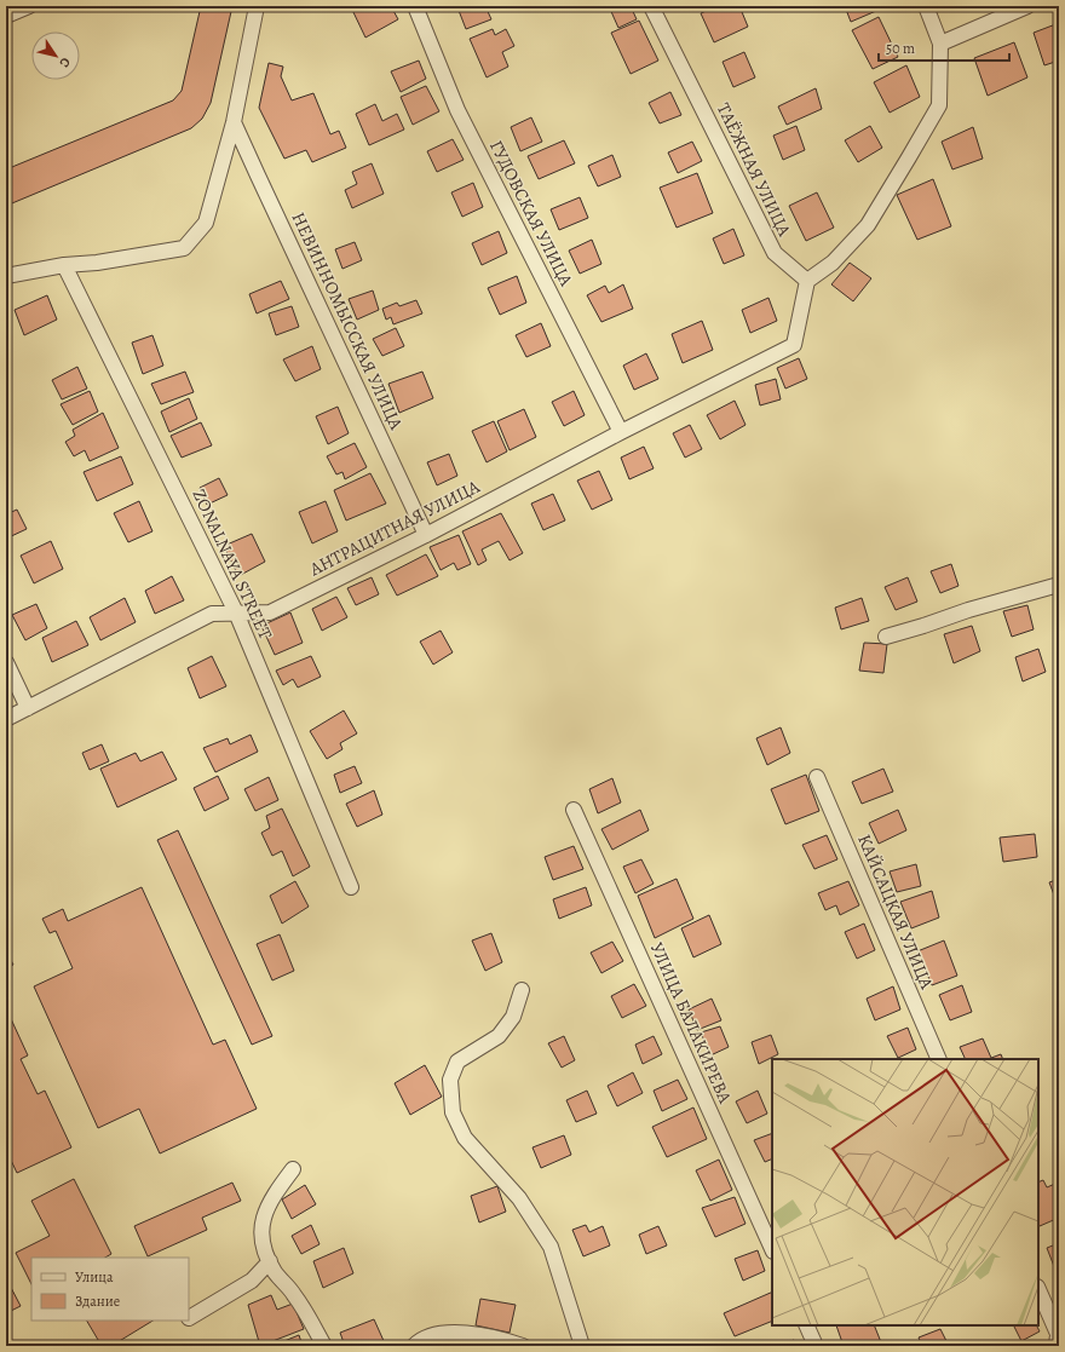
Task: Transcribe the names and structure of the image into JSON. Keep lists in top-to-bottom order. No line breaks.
{"streets":{"street":["ТАЁЖНАЯ УЛИЦА","ГУДОВСКАЯ УЛИЦА","НЕВИННОМЫССКАЯ УЛИЦА","АНТРАЦИТНАЯ УЛИЦА","ZONALNAYA STREET","КАЙСАЦКАЯ УЛИЦА","УЛИЦА БАЛАКИРЕВА"]},"crossings":[["ТАЁЖНАЯ УЛИЦА","АНТРАЦИТНАЯ УЛИЦА"],["ГУДОВСКАЯ УЛИЦА","АНТРАЦИТНАЯ УЛИЦА"],["НЕВИННОМЫССКАЯ УЛИЦА","АНТРАЦИТНАЯ УЛИЦА"],["АНТРАЦИТНАЯ УЛИЦА","ZONALNAYA STREET"]],"legend":["Улица","Здание"],"scale_bar":"50 m","north":"bottom right"}
